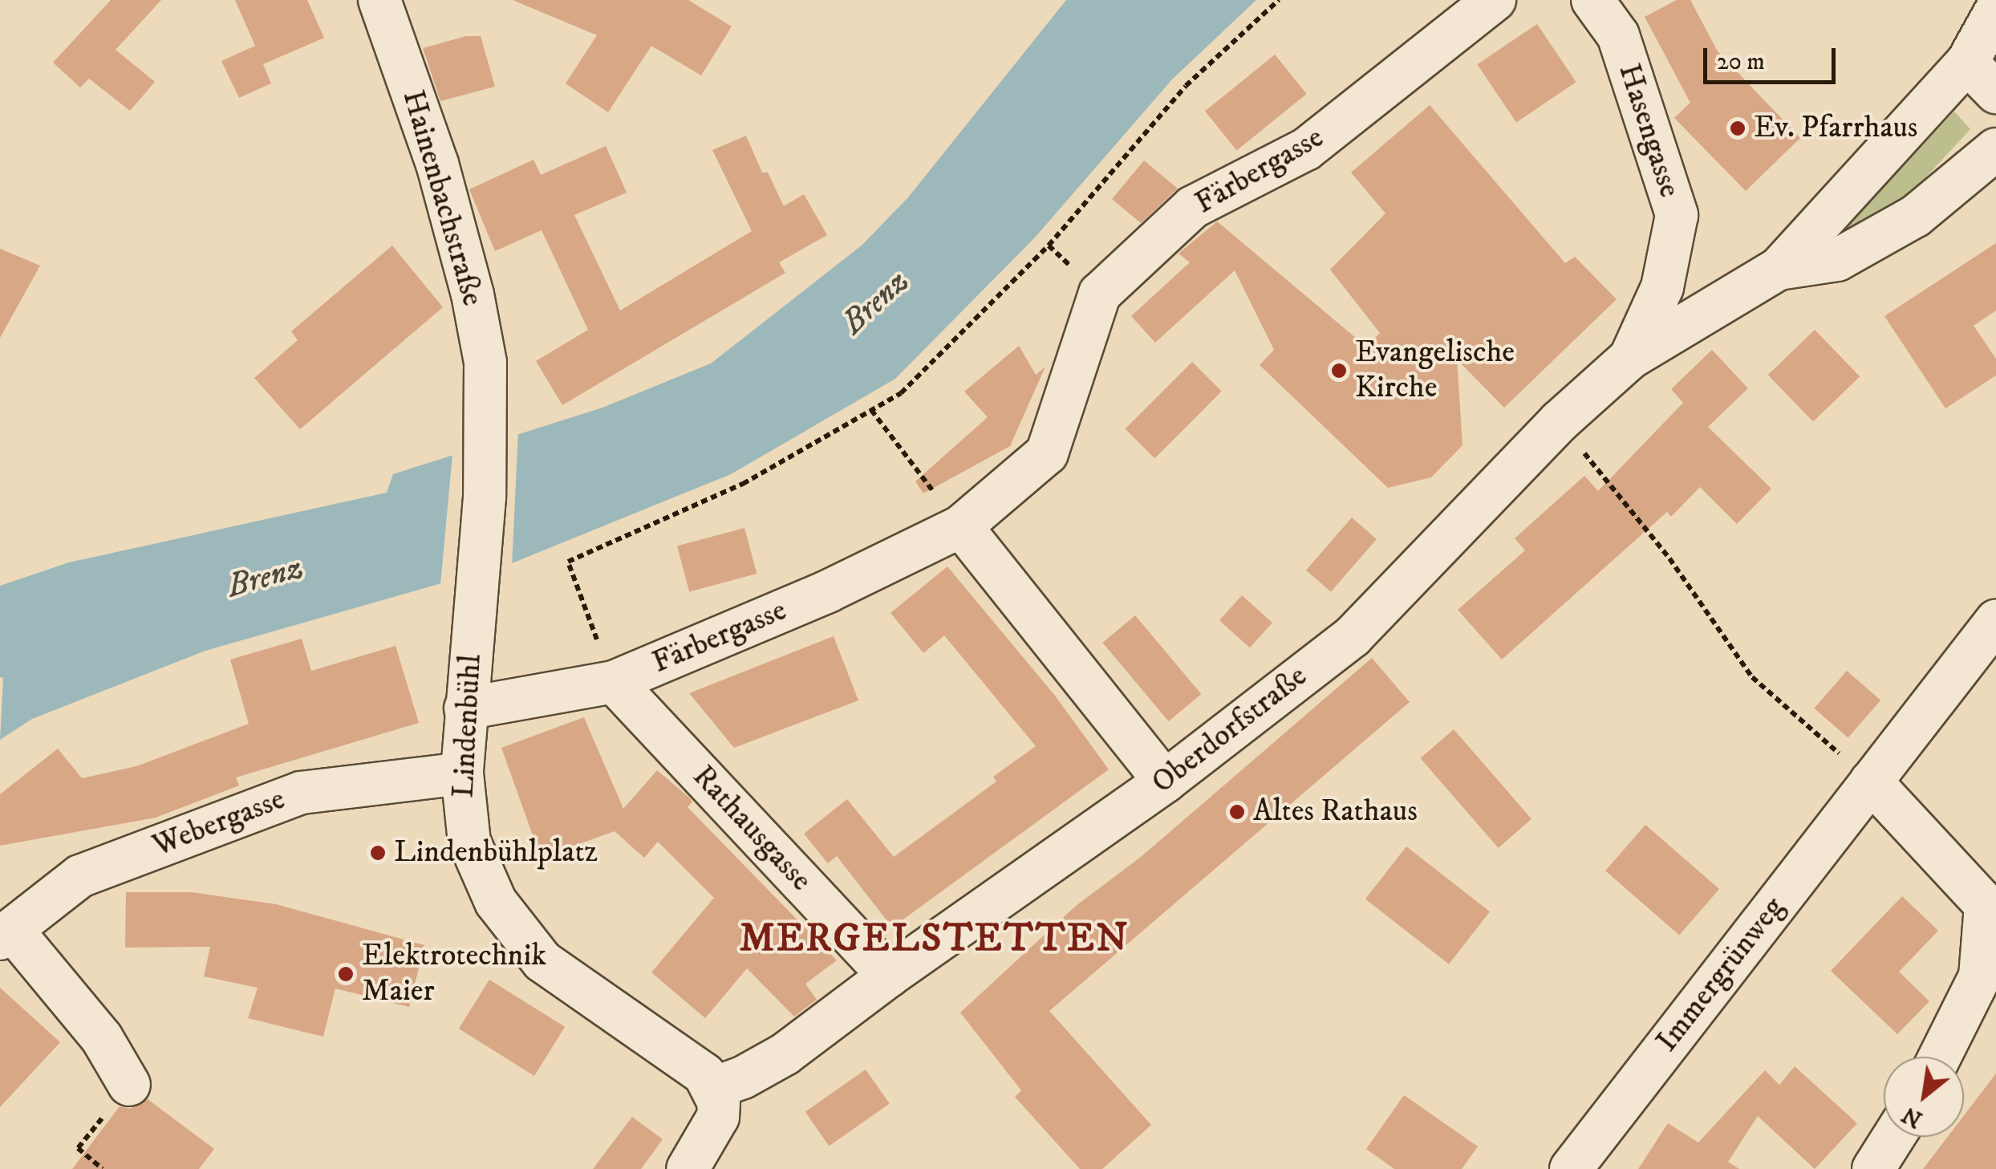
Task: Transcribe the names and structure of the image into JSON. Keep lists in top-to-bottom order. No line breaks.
{"streets":{"street":["Hasengasse","Färbergasse","Hainenbachstraße","Lindenbühl","Oberdorfstraße","Webergasse","Rathausgasse","Immergrünweg"]},"crossings":[["Hasengasse","Oberdorfstraße"],["Färbergasse","Lindenbühl"],["Färbergasse","Rathausgasse"],["Hainenbachstraße","Lindenbühl"],["Lindenbühl","Oberdorfstraße"],["Lindenbühl","Webergasse"],["Oberdorfstraße","Rathausgasse"]],"districts":["MERGELSTETTEN"],"water":["Brenz"],"places":["Ev. Pfarrhaus","Evangelische Kirche","Altes Rathaus","Lindenbühlplatz","Elektrotechnik Maier"],"scale_bar":"20 m","north":"bottom left"}
